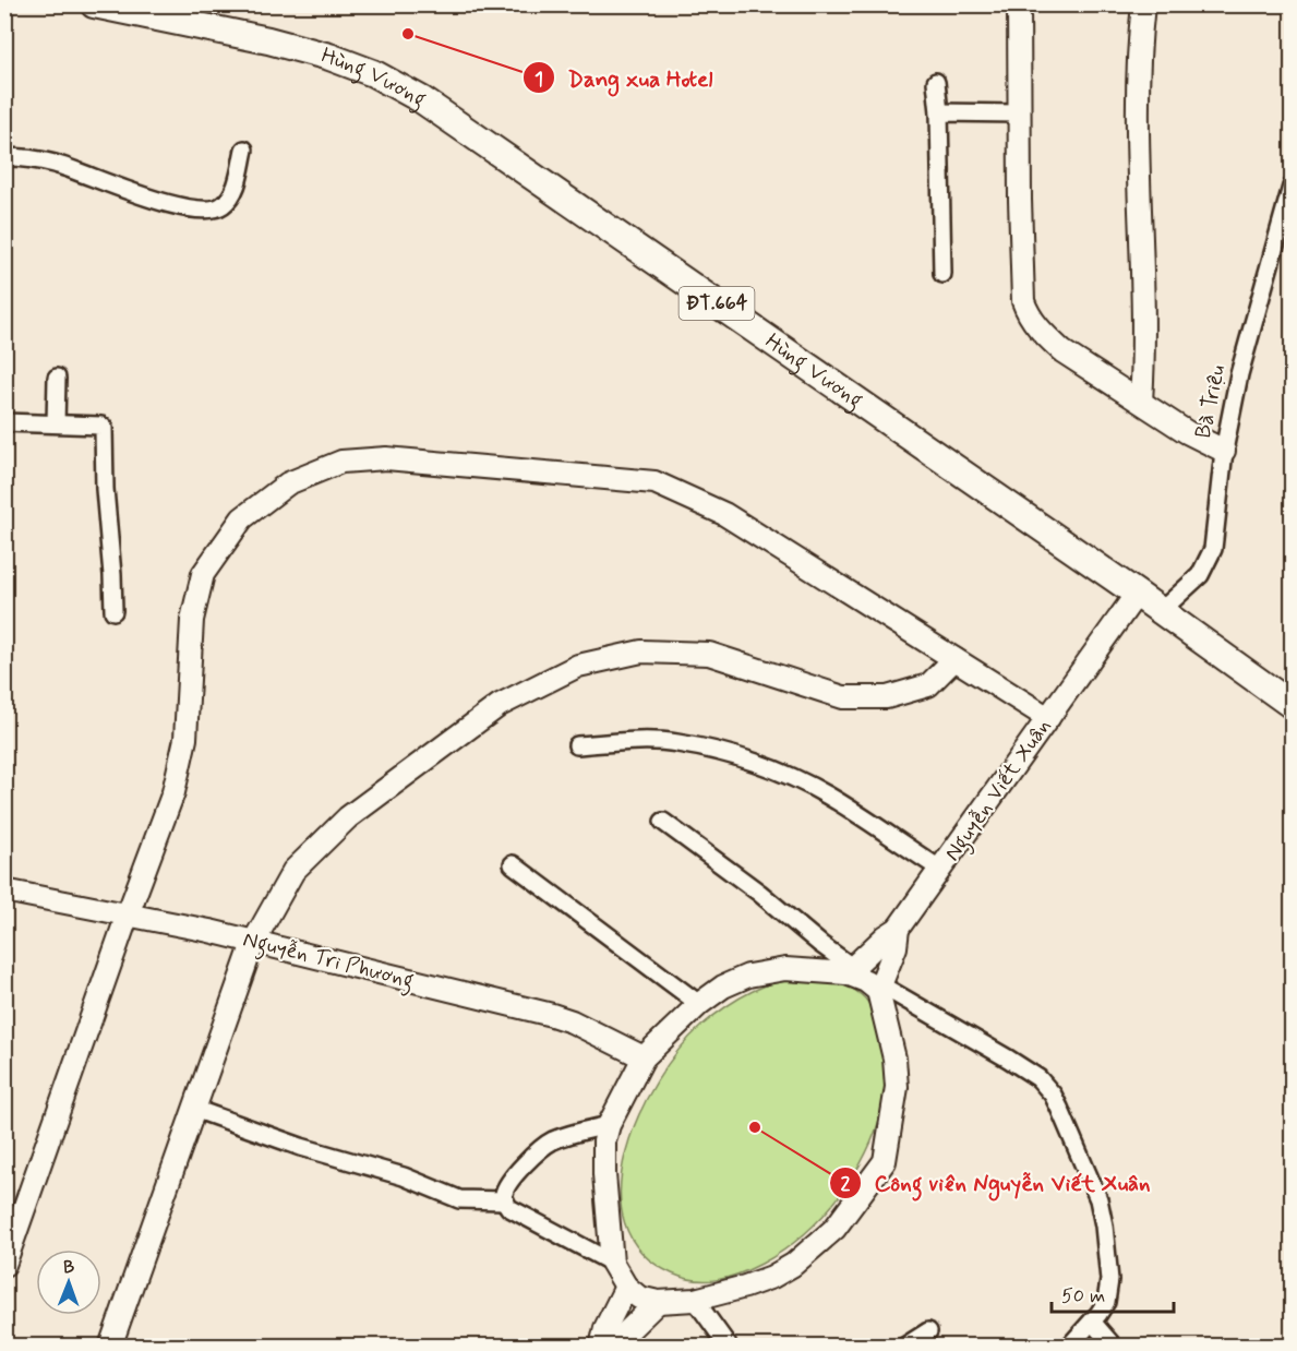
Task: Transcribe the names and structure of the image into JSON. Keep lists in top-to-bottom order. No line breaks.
{"streets":{"main road":["Hùng Vương","ĐT.664"],"street":["Bà Triệu","Nguyễn Viết Xuân","Nguyễn Tri Phương"]},"crossings":[["Hùng Vương","Bà Triệu"],["Hùng Vương","Nguyễn Viết Xuân"]],"places":["Dang xua Hotel","Công viên Nguyễn Viết Xuân"],"scale_bar":"50 m","north":"top"}
